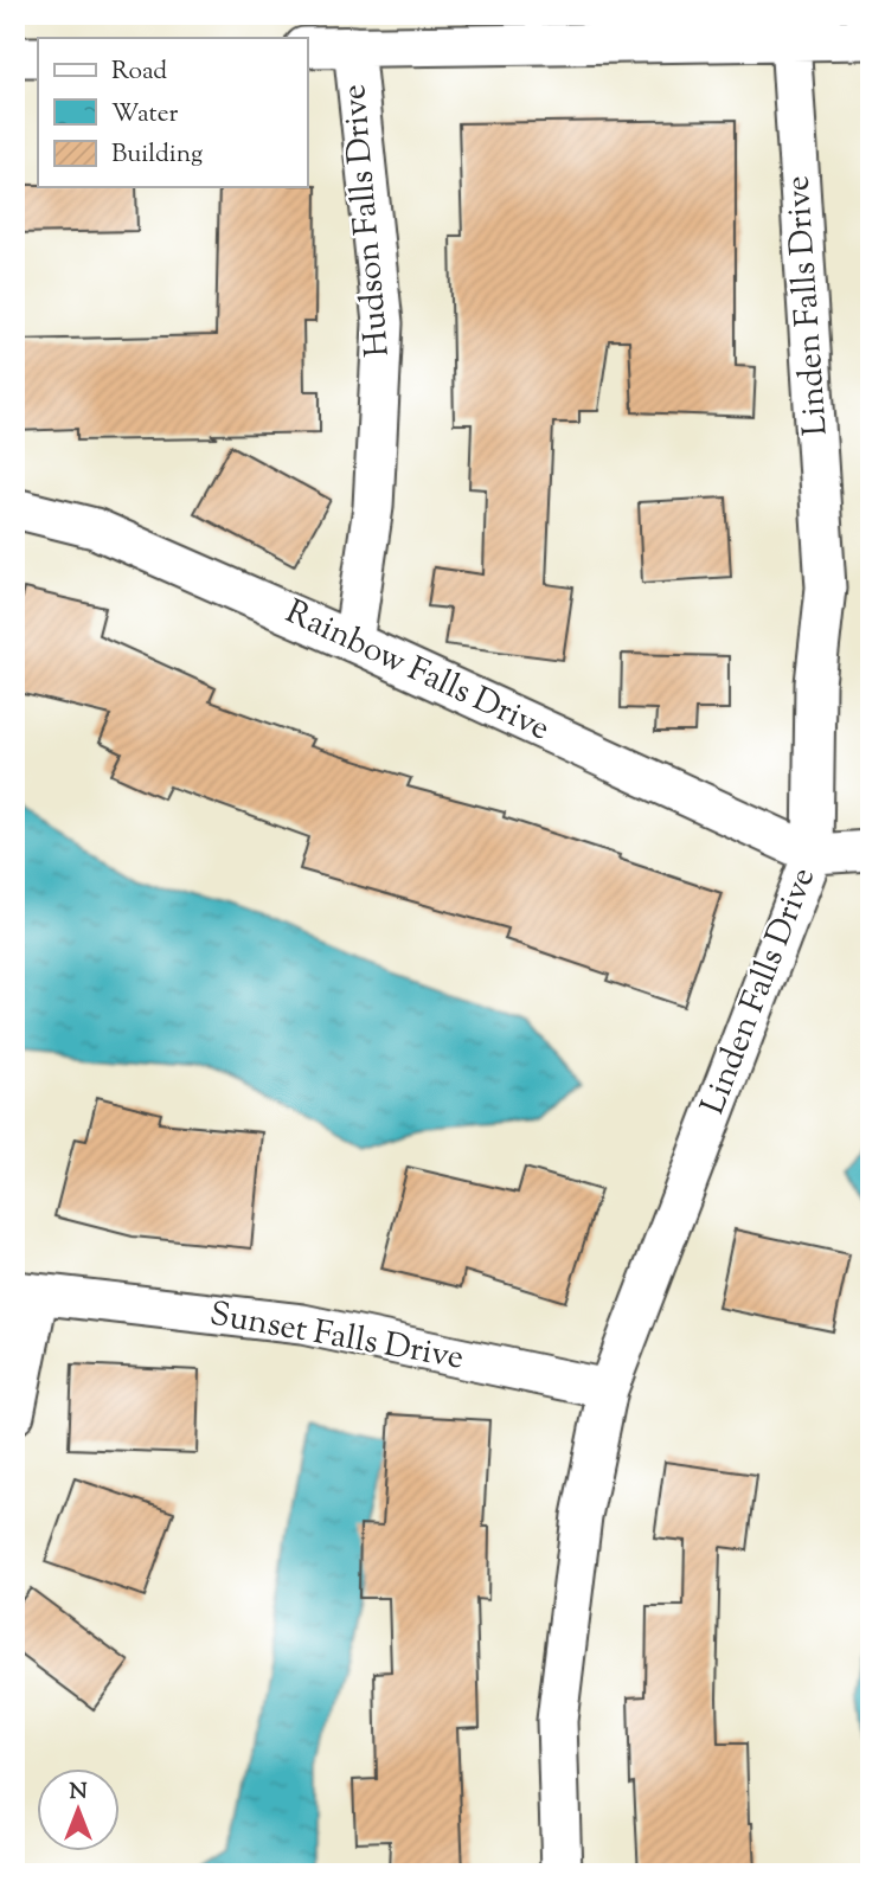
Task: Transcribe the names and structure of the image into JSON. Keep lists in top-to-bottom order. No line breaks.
{"streets":{"street":["Hudson Falls Drive","Linden Falls Drive","Rainbow Falls Drive","Sunset Falls Drive"]},"crossings":[["Hudson Falls Drive","Rainbow Falls Drive"],["Linden Falls Drive","Rainbow Falls Drive"],["Linden Falls Drive","Sunset Falls Drive"]],"legend":["Road","Water","Building"],"north":"top"}
